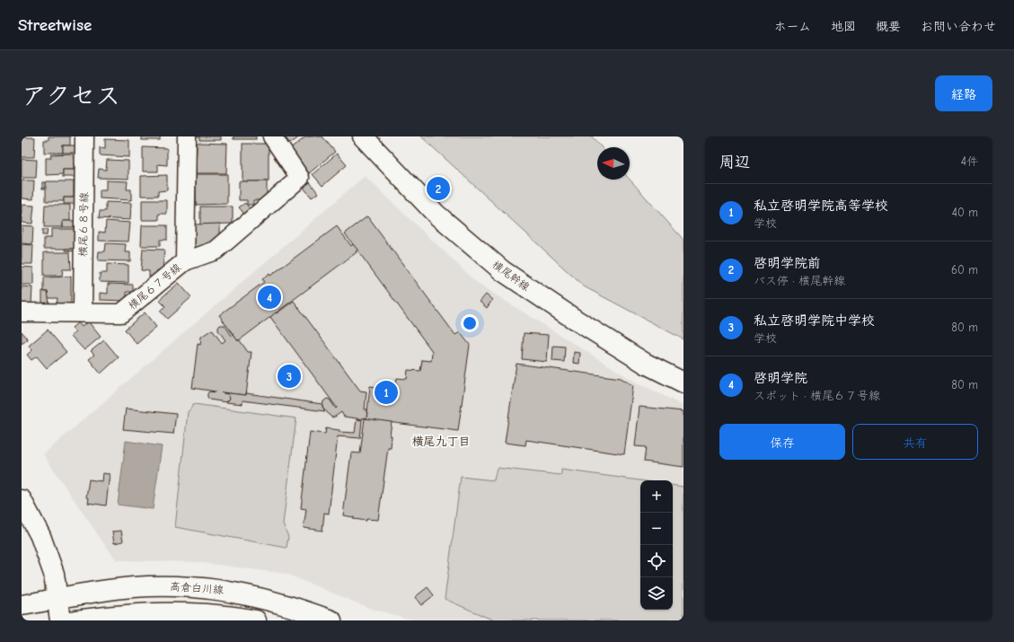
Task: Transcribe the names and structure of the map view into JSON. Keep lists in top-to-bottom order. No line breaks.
{"streets":{"street":["横尾６８号線","横尾幹線","横尾６７号線","高倉白川線"]},"crossings":[["横尾６８号線","横尾６７号線"]],"districts":["横尾九丁目"],"north":"left","page":{"header":"Streetwise","nav":["ホーム","地図","概要","お問い合わせ"],"title":"アクセス","buttons":["経路",["保存","共有"]],"heading":["周辺","4件"],"pins":["2","4","3","1"],"list":[{"mark":"1","name":"私立啓明学院高等学校","note":"学校","value":"40 m"},{"mark":"2","name":"啓明学院前","note":"バス停 · 横尾幹線","value":"60 m"},{"mark":"3","name":"私立啓明学院中学校","note":"学校","value":"80 m"},{"mark":"4","name":"啓明学院","note":"スポット · 横尾６７号線","value":"80 m"}],"map_buttons":["+","−"]}}
